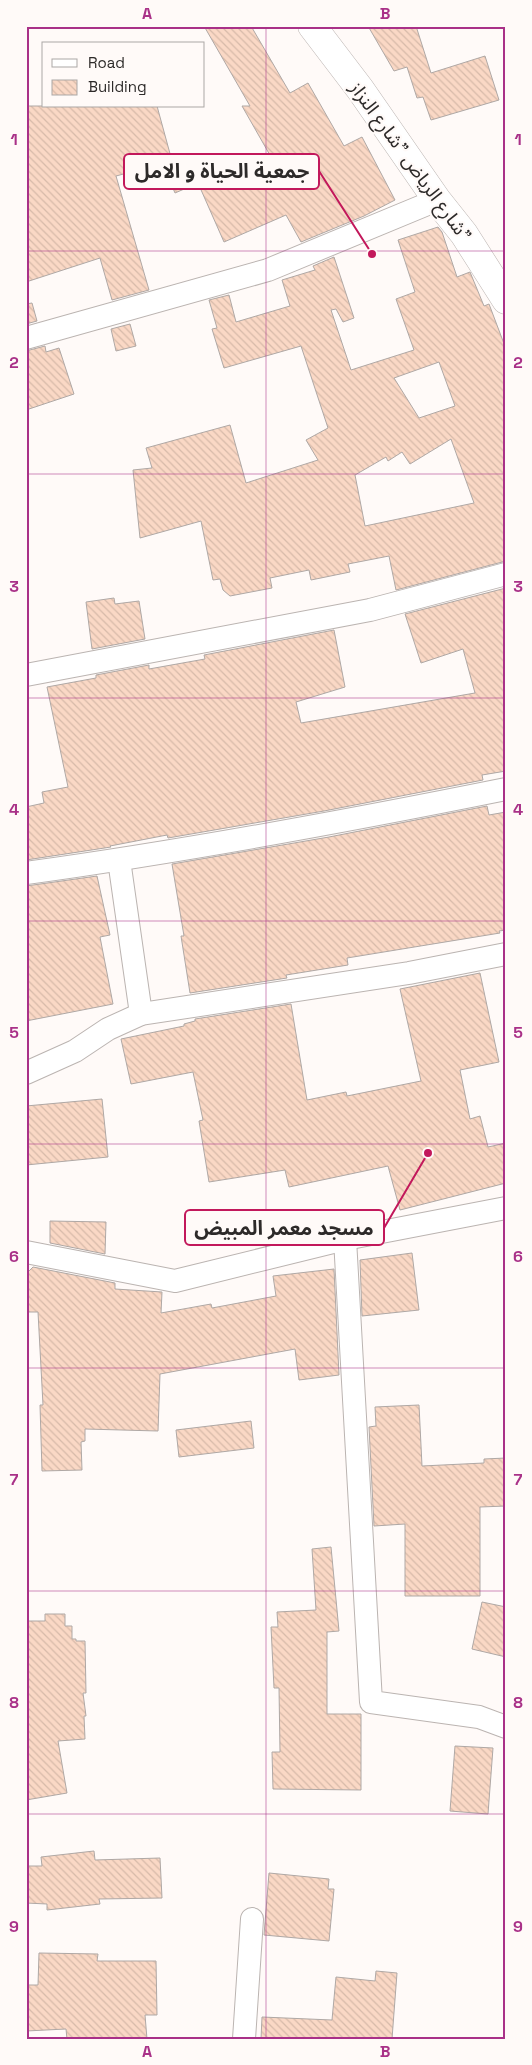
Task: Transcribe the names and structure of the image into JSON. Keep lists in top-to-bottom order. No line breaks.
{"streets":{"street":["شارع الرياض \"شارع النزاز\""]},"places":["جمعية الحياة و الامل","مسجد معمر المبيض"],"legend":["Road","Building"],"grid":{"columns":["A","B"],"rows":["1","2","3","4","5","6","7","8","9"]}}
